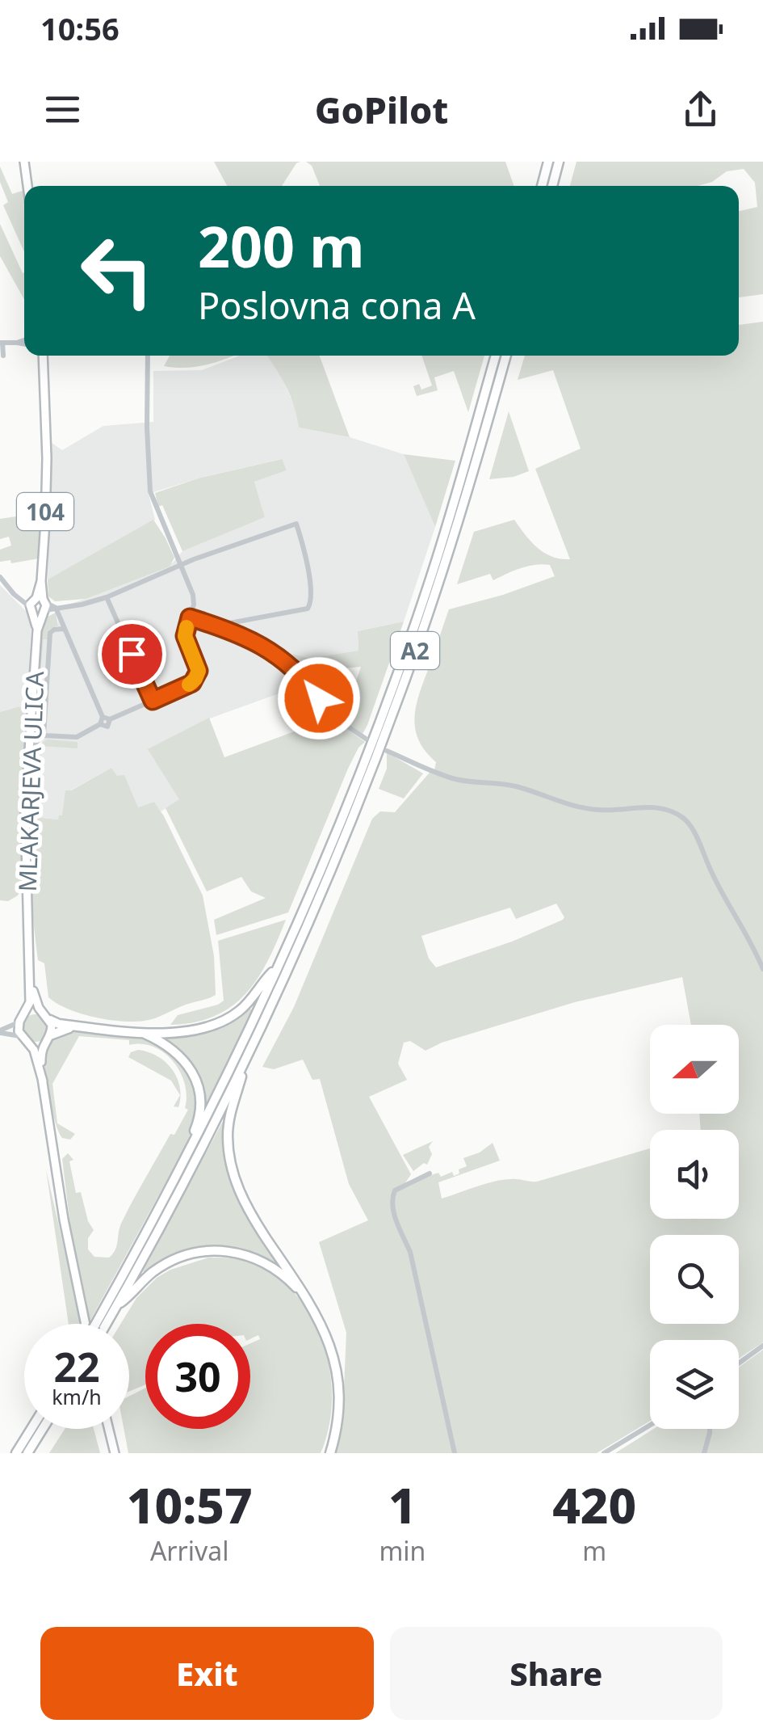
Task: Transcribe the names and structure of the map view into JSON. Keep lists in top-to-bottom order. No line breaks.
{"streets":{"highway":["A2"],"main road":["104","MLAKARJEVA ULICA"]},"crossings":[["104","MLAKARJEVA ULICA"]],"north":"left","page":{"status":"10:56","header":"GoPilot","turn":["200 m","Poslovna cona A"],"speed":"22 km/h","limit":"30","eta":["10:57","Arrival","1","min","420","m"],"buttons":["Exit","Share"]}}
